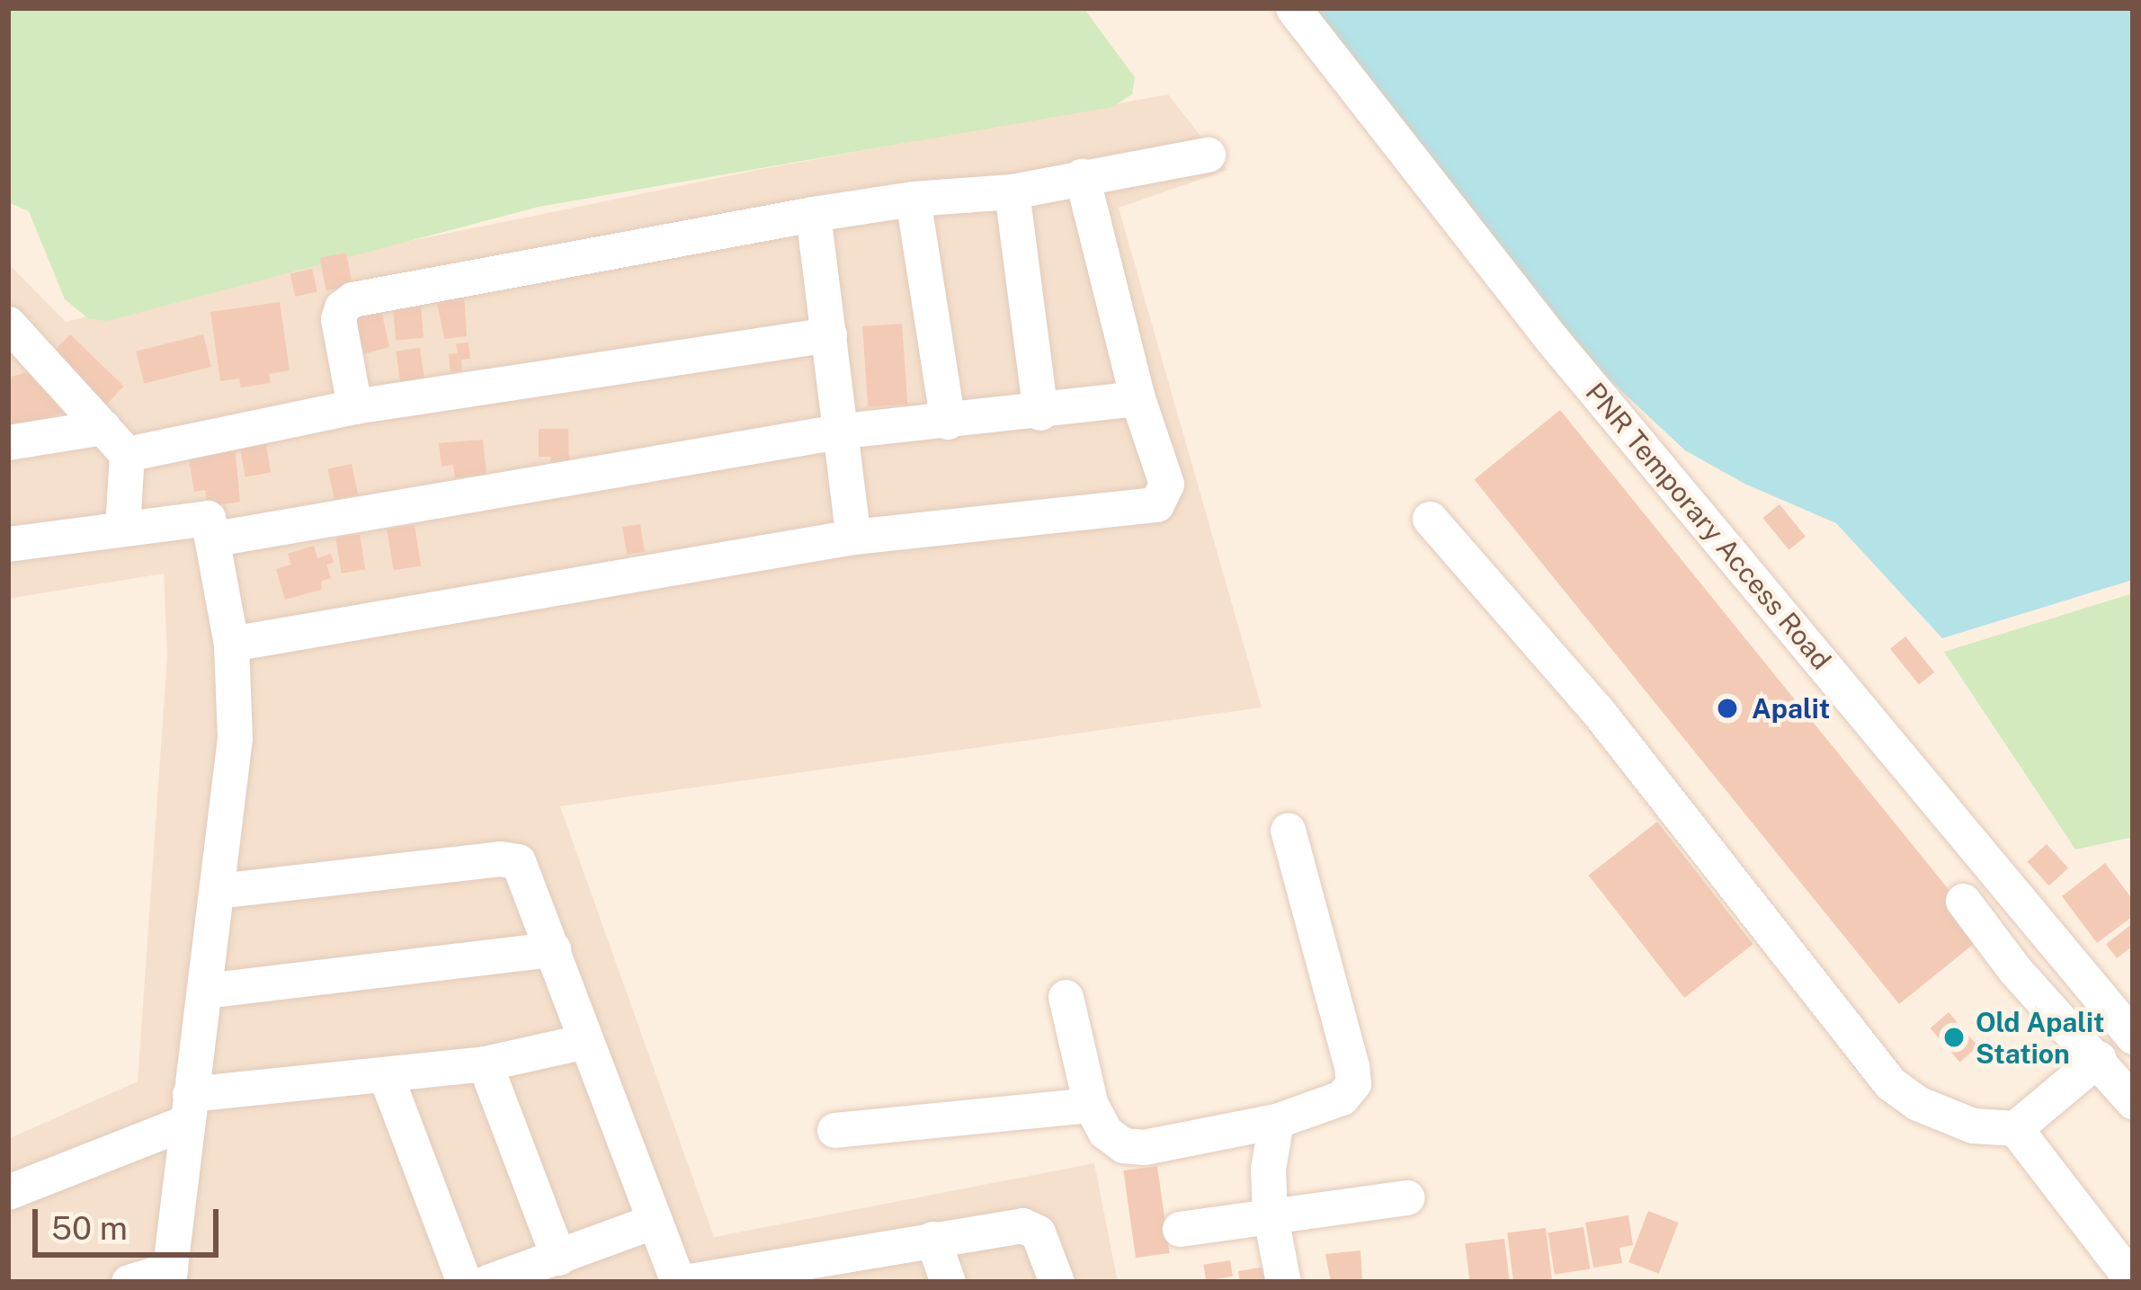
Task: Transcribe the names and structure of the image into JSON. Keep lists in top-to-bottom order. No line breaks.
{"streets":{"street":["PNR Temporary Access Road"]},"places":["Apalit","Old Apalit Station"],"scale_bar":"50 m"}
